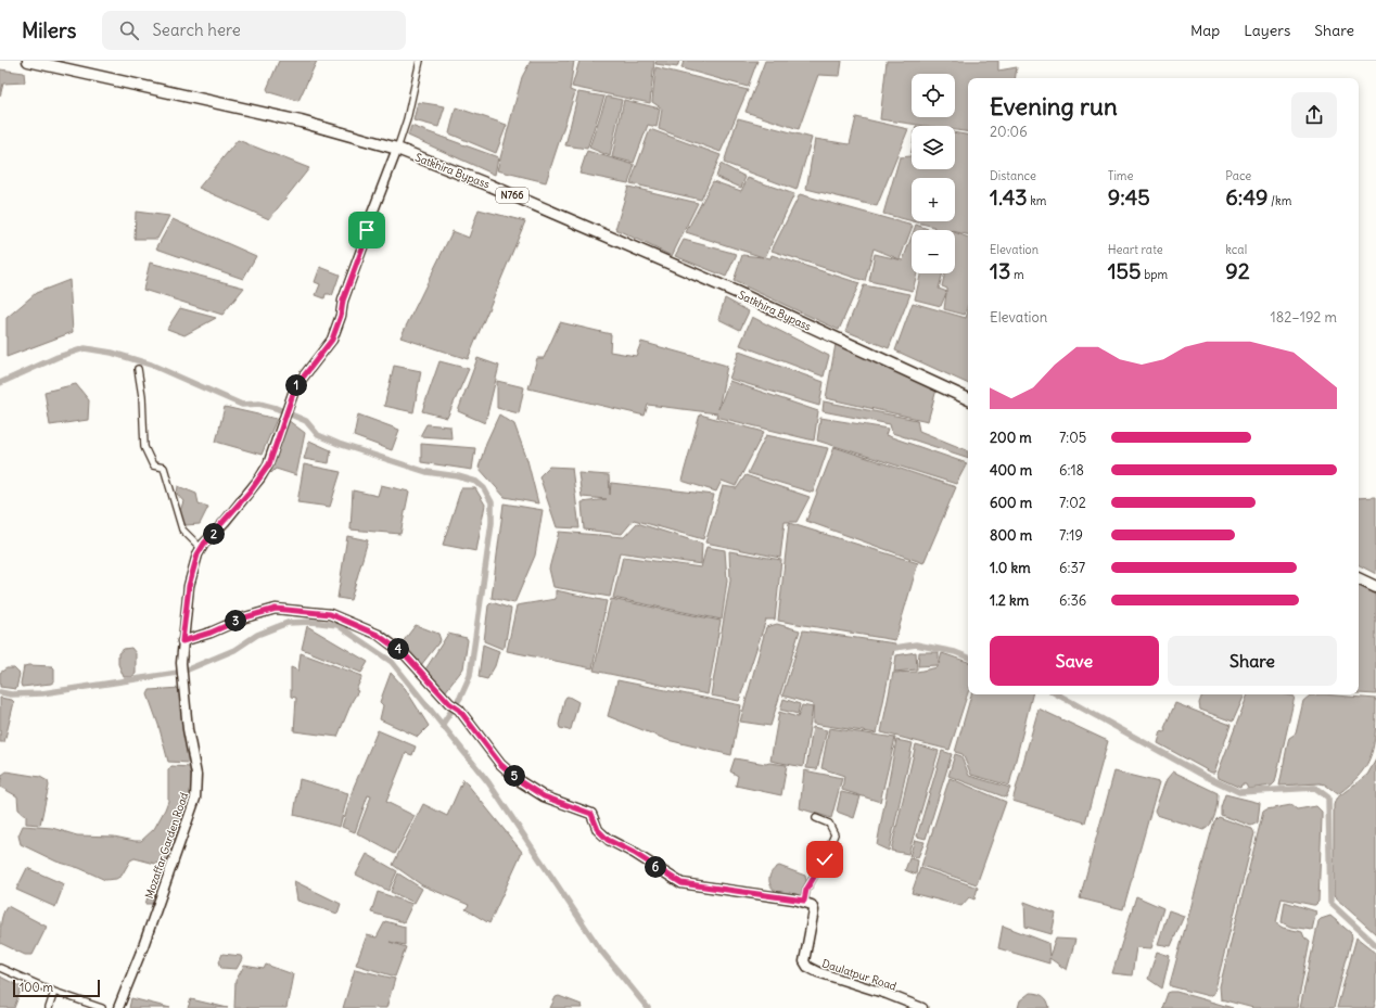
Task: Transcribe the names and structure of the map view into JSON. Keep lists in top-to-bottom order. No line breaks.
{"streets":{"highway":["Satkhira Bypass","N766"],"street":["Mozaffar Garden Road","Daulatpur Road"]},"crossings":[["Satkhira Bypass","Mozaffar Garden Road"]],"scale_bar":"100 m","page":{"header":"Milers","search":"Search here","nav":["Map","Layers","Share"],"map_buttons":["+","−"],"heading":["Evening run","20:06"],"stats":[["Distance","1.43 km"],["Time","9:45"],["Pace","6:49 /km"],["Elevation","13 m"],["Heart rate","155 bpm"],["kcal","92"]],"chart":["Elevation","182–192 m"],"pins":["1","2","3","4","5","6"],"list":[{"name":"200 m","note":"7:05"},{"name":"400 m","note":"6:18"},{"name":"600 m","note":"7:02"},{"name":"800 m","note":"7:19"},{"name":"1.0 km","note":"6:37"},{"name":"1.2 km","note":"6:36"}],"buttons":["Save","Share"],"scale":"100 m"}}
